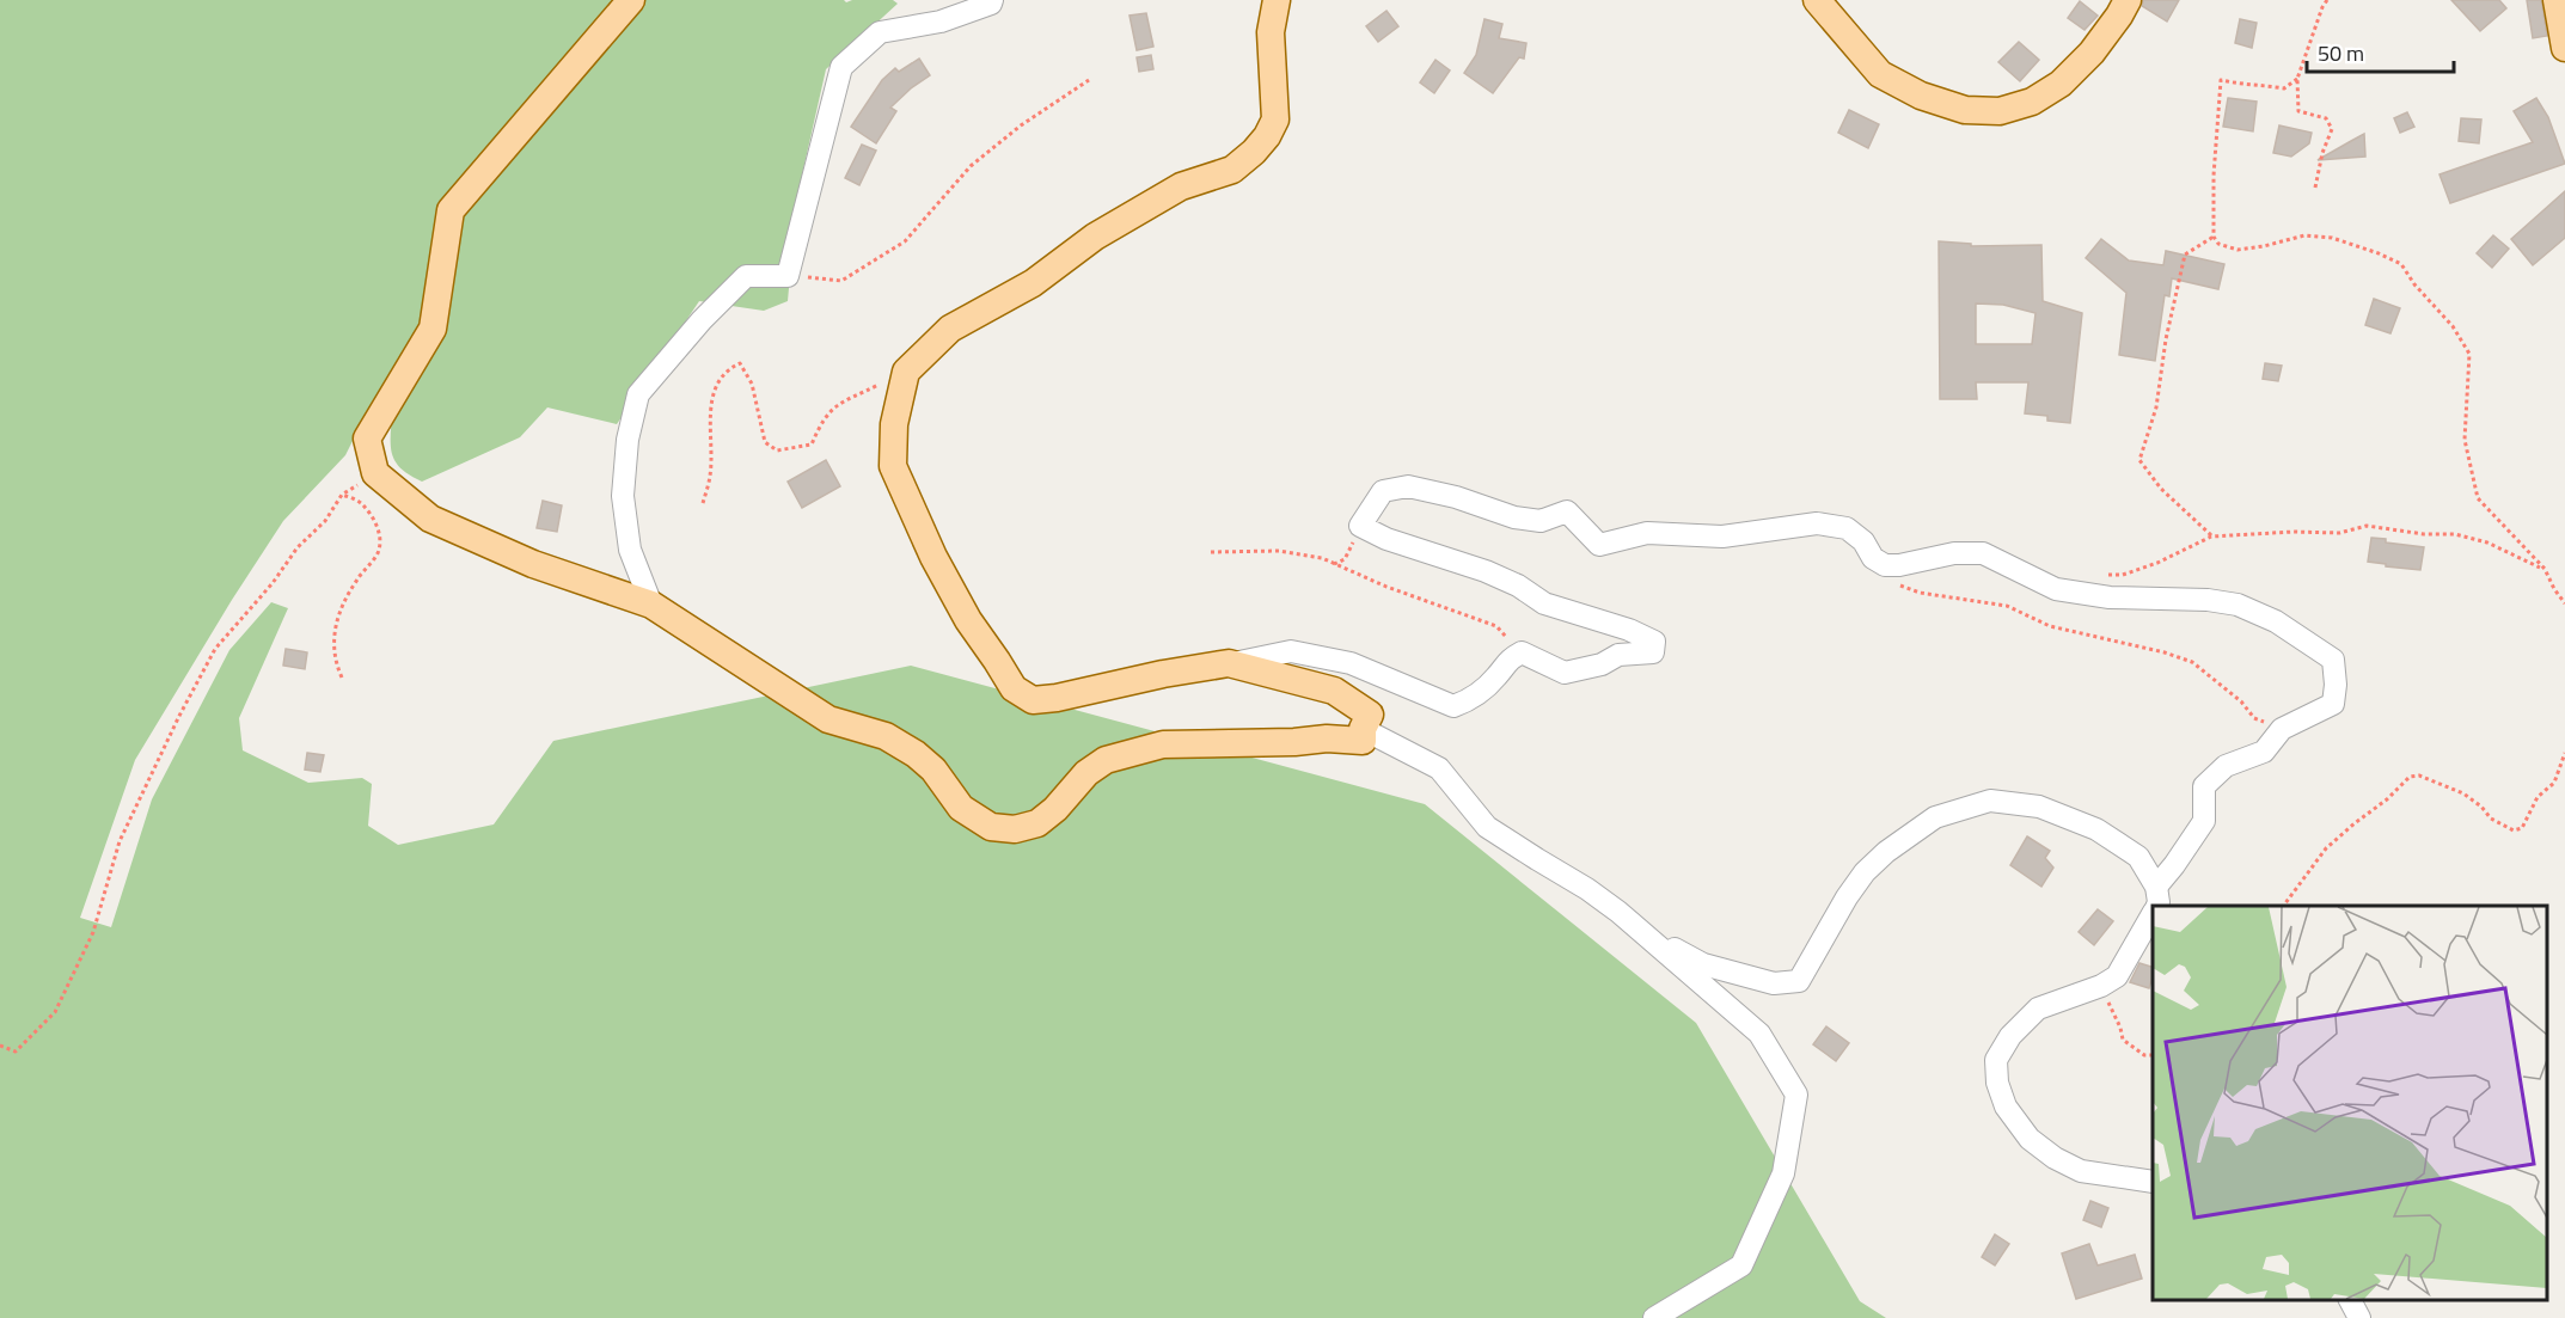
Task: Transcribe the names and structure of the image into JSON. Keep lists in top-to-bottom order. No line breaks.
{"scale_bar":"50 m"}
